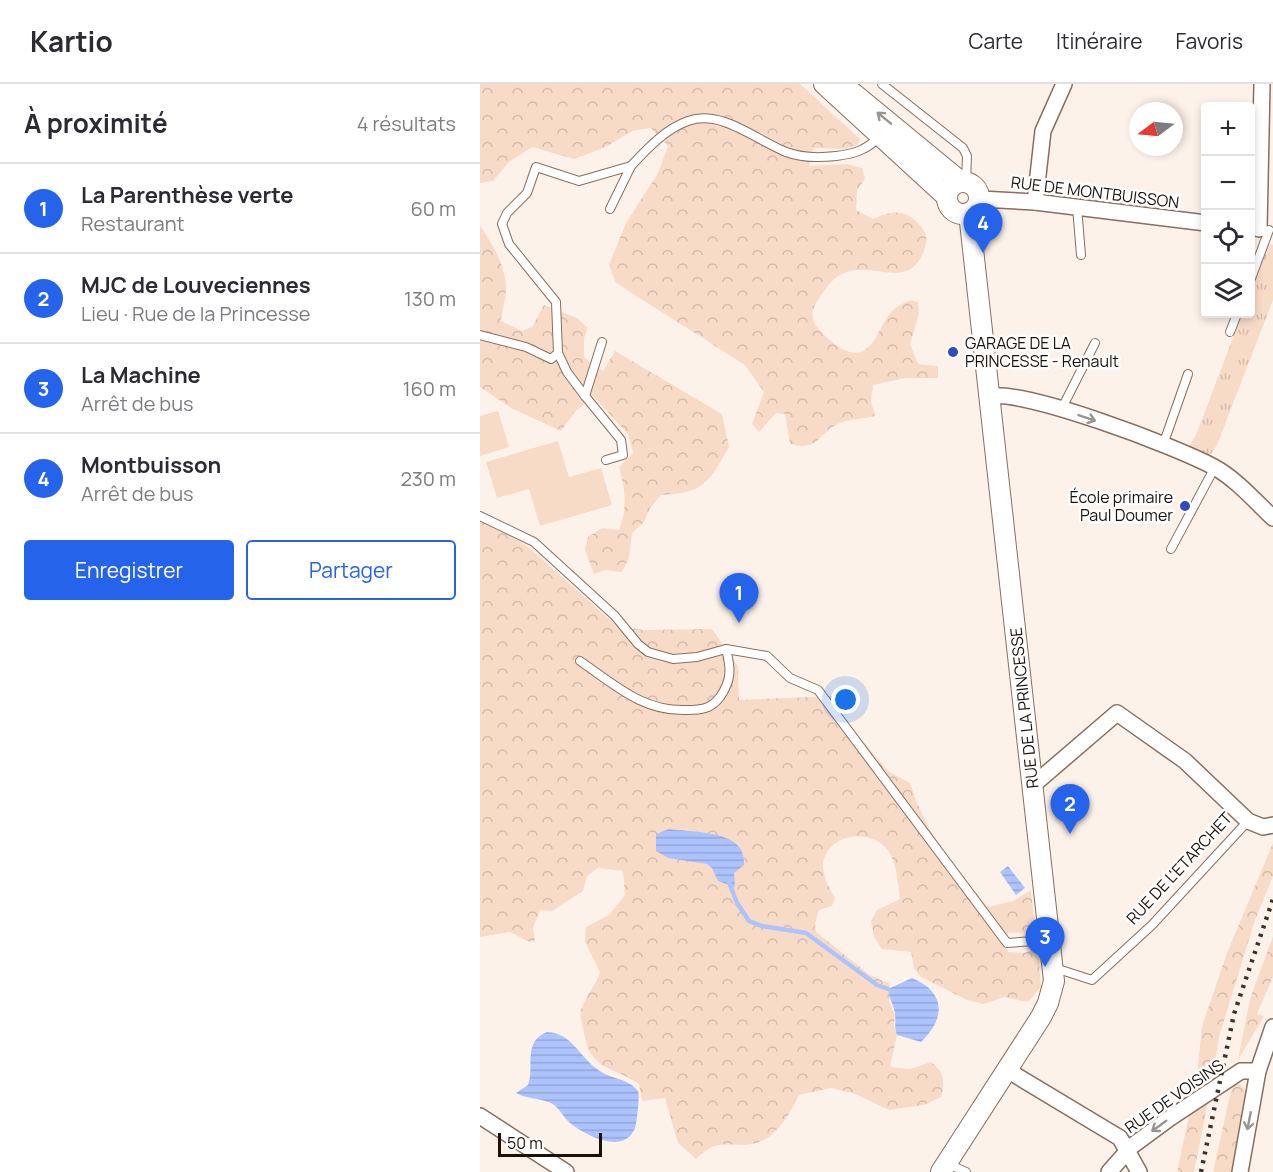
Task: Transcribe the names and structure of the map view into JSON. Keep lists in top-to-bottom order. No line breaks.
{"streets":{"street":["RUE DE MONTBUISSON","RUE DE LA PRINCESSE","RUE DE L'ETARCHET","RUE DE VOISINS"]},"crossings":[["RUE DE MONTBUISSON","RUE DE LA PRINCESSE"],["RUE DE LA PRINCESSE","RUE DE L'ETARCHET"]],"one_way":["RUE DE VOISINS"],"places":["GARAGE DE LA PRINCESSE - Renault","École primaire Paul Doumer"],"scale_bar":"50 m","north":"left","page":{"header":"Kartio","nav":["Carte","Itinéraire","Favoris"],"heading":["À proximité","4 résultats"],"map_buttons":["+","−"],"list":[{"mark":"1","name":"La Parenthèse verte","note":"Restaurant","value":"60 m"},{"mark":"2","name":"MJC de Louveciennes","note":"Lieu · Rue de la Princesse","value":"130 m"},{"mark":"3","name":"La Machine","note":"Arrêt de bus","value":"160 m"},{"mark":"4","name":"Montbuisson","note":"Arrêt de bus","value":"230 m"}],"pins":["4","1","2","3"],"buttons":["Enregistrer","Partager"],"scale":"50 m"}}
